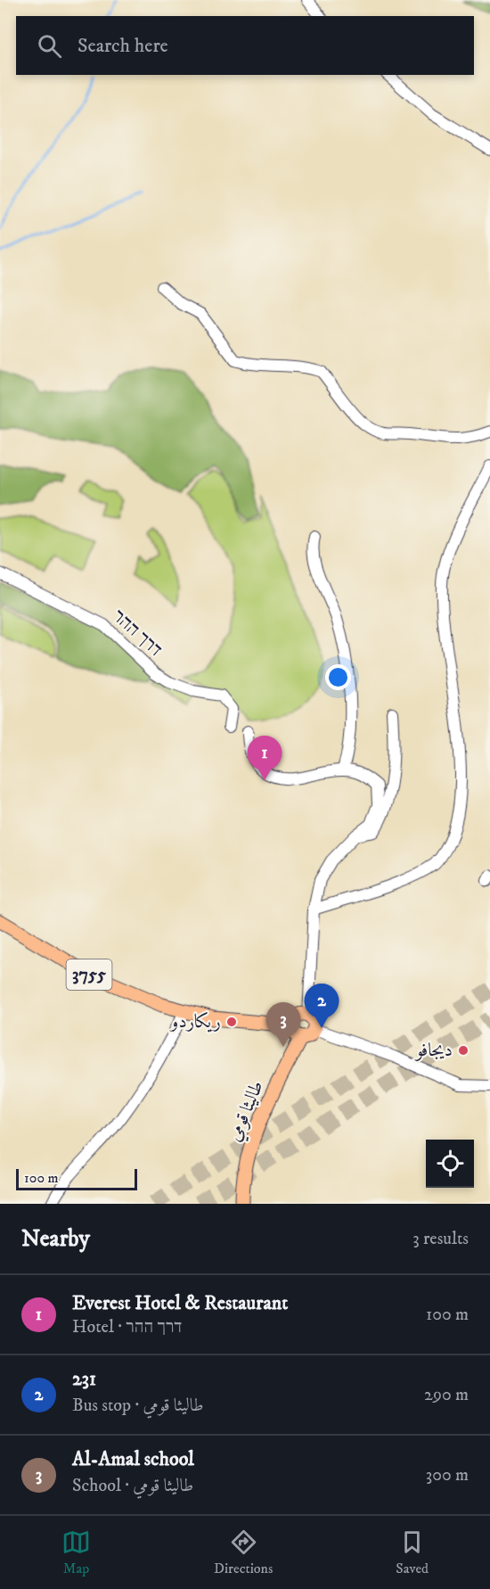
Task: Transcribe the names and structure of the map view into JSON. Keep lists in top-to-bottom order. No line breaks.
{"streets":{"main road":["3755","طاليثا قومي"],"street":["דרך ההר"]},"crossings":[["3755","طاليثا قومي"]],"places":["ريكاردو","ديجافو"],"scale_bar":"100 m","page":{"search":"Search here","pins":["1","2","3"],"scale":"100 m","heading":["Nearby","3 results"],"list":[{"mark":"1","name":"Everest Hotel & Restaurant","note":"Hotel · דרך ההר","value":"100 m"},{"mark":"2","name":"231","note":"Bus stop · طاليثا قومي","value":"290 m"},{"mark":"3","name":"Al-Amal school","note":"School · طاليثا قومي","value":"300 m"}],"nav":["Map","Directions","Saved"]}}
